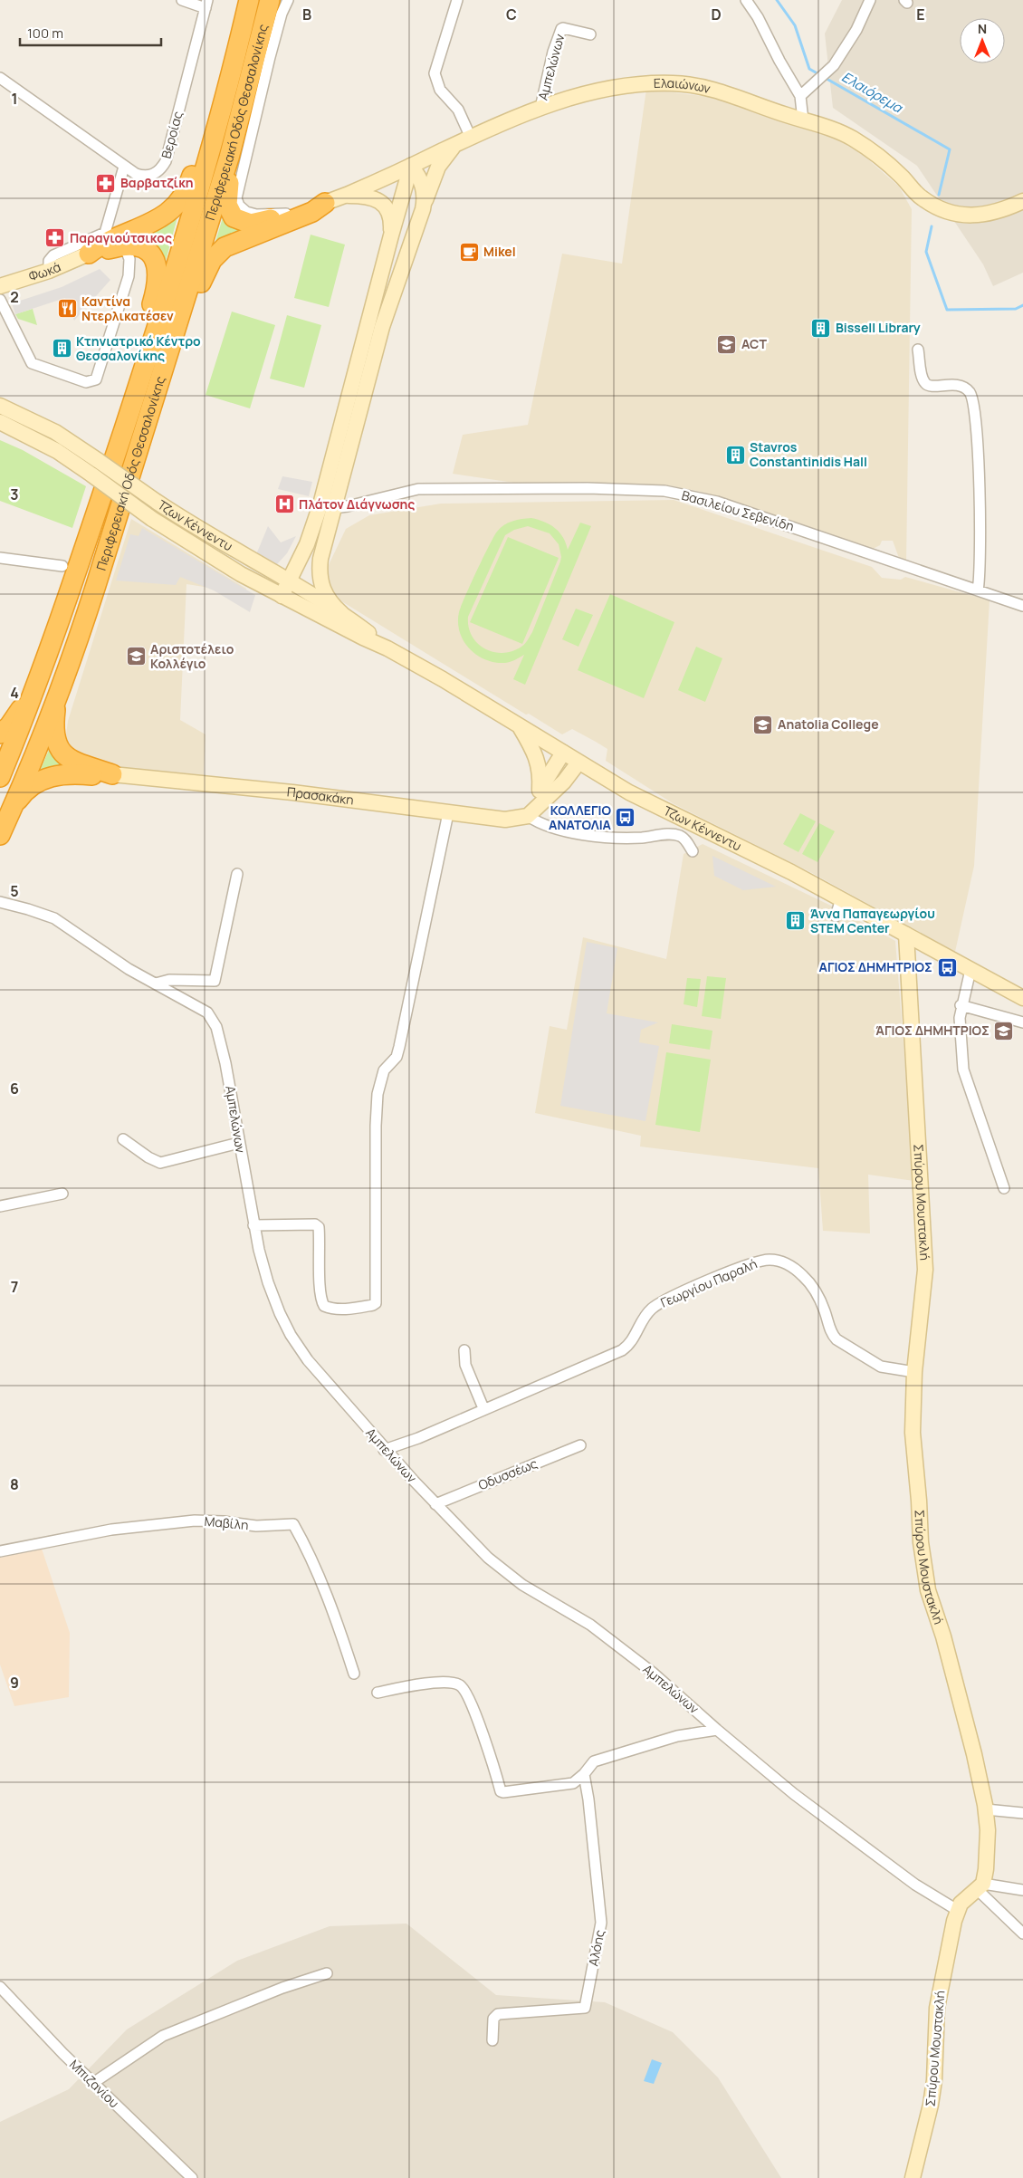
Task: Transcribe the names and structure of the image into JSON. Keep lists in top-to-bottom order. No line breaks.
{"streets":{"highway":["Περιφερειακή Οδός Θεσσαλονίκης"],"main road":["Ελαιώνων","Φωκά","Τζων Κέννεντυ","Πρασακάκη","Σπύρου Μουστακλή"],"street":["Αμπελώνων","Βεροίας","Βασιλείου Σεβενίδη","Γεωργίου Παραλή","Οδυσσέως","Μαβίλη","Αλόης","Μπιζανίου"]},"crossings":[["Αμπελώνων","Ελαιώνων"],["Αμπελώνων","Σπύρου Μουστακλή"],["Αμπελώνων","Γεωργίου Παραλή"],["Αμπελώνων","Οδυσσέως"],["Τζων Κέννεντυ","Σπύρου Μουστακλή"],["Σπύρου Μουστακλή","Γεωργίου Παραλή"]],"water":["Ελαιόρεμα"],"places":{"pharmacy":["Βαρβατζίκη","Παραγιούτσικος"],"cafe":["Mikel"],"restaurant":["Καντίνα Ντερλικατέσεν"],"building":["Bissell Library","Κτηνιατρικό Κέντρο Θεσσαλονίκης","Stavros Constantinidis Hall","Άννα Παπαγεωργίου STEM Center"],"school or university":["ACT","Αριστοτέλειο Κολλέγιο","Anatolia College","ΆΓΙΟΣ ΔΗΜΗΤΡΙΟΣ"],"hospital":["Πλάτον Διάγνωσης"],"bus stop":["ΚΟΛΛΕΓΙΟ ΑΝΑΤΟΛΙΑ","ΑΓΙΟΣ ΔΗΜΗΤΡΙΟΣ"]},"scale_bar":"100 m","north":"top","grid":{"columns":["B","C","D","E"],"rows":["1","2","3","4","5","6","7","8","9"]}}
